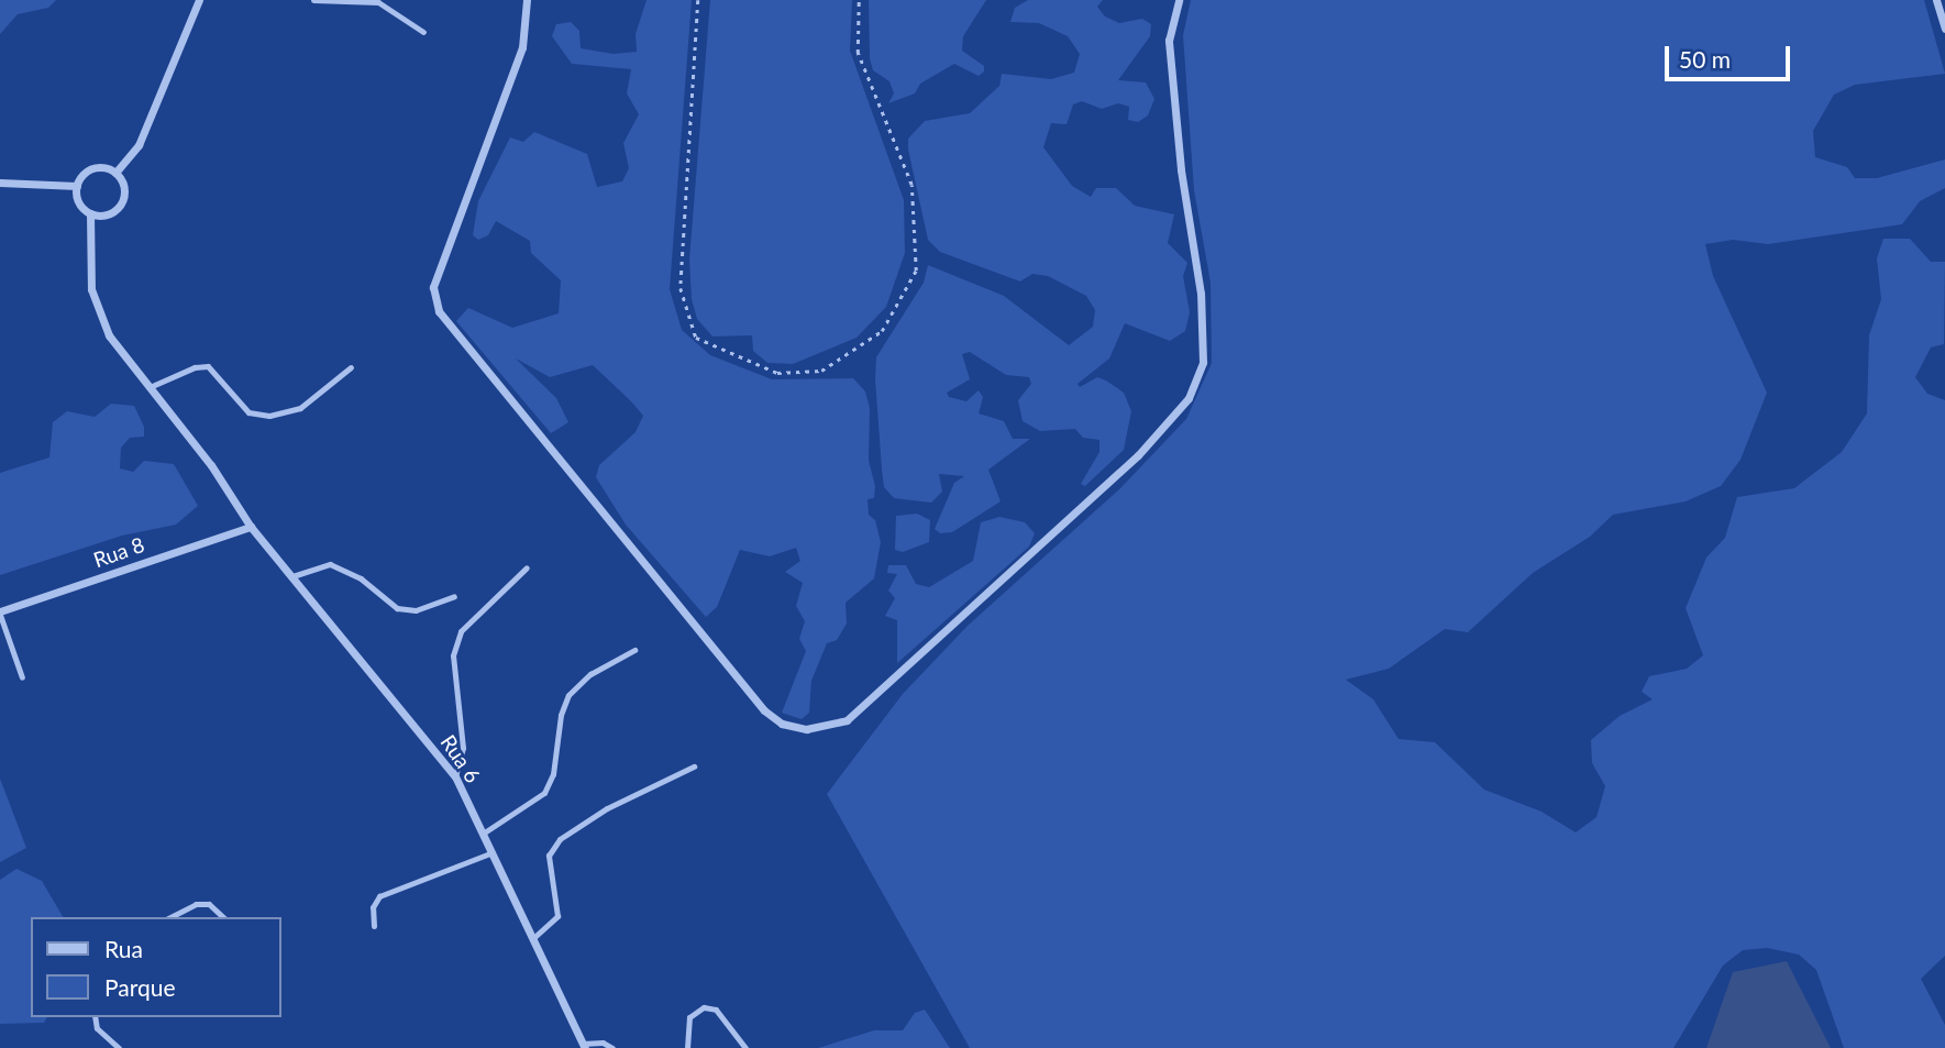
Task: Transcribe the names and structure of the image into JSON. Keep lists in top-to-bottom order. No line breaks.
{"streets":{"street":["Rua 8","Rua 6"]},"crossings":[["Rua 8","Rua 6"]],"legend":["Rua","Parque"],"scale_bar":"50 m"}
